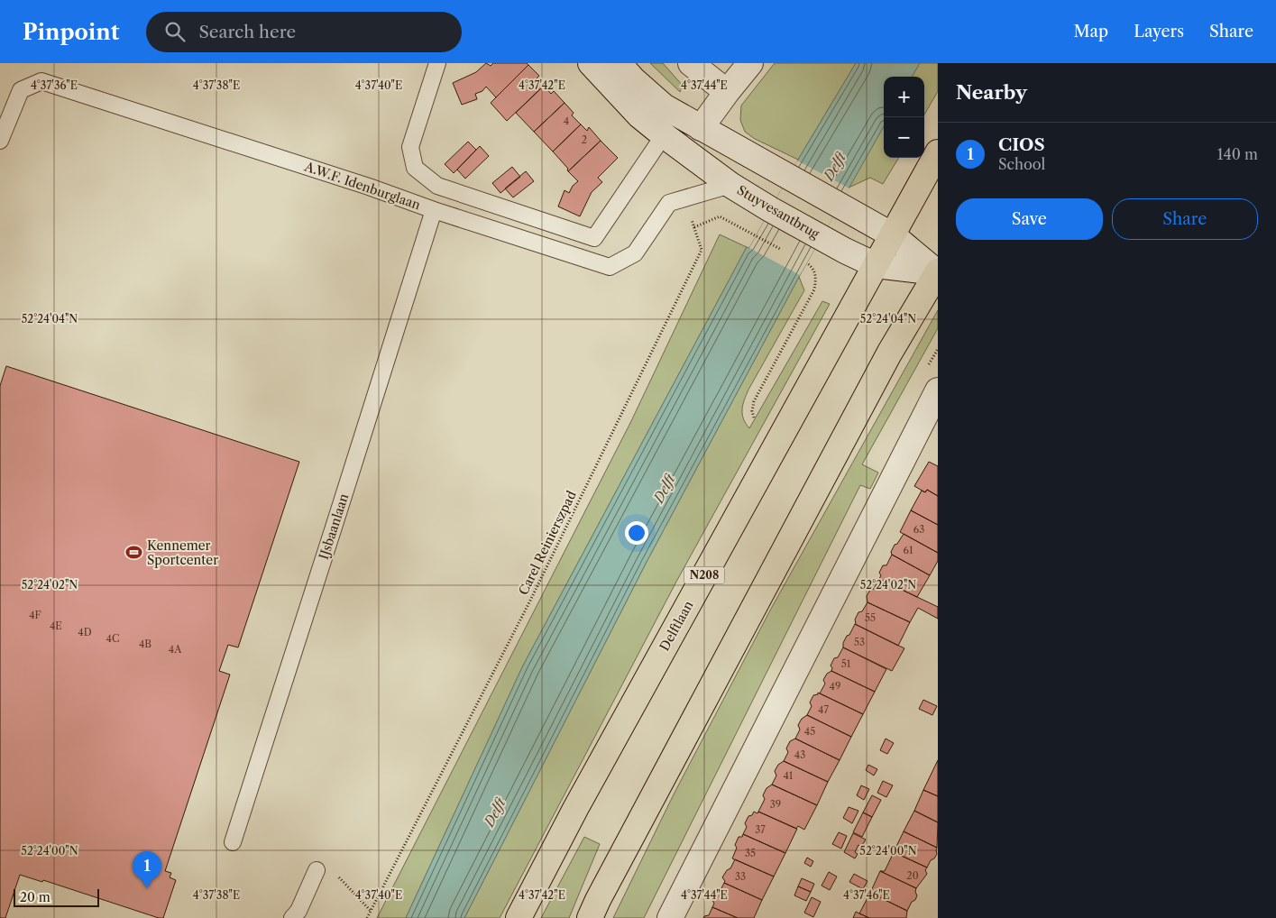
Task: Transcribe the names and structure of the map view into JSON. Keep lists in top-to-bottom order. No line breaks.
{"streets":{"main road":["N208","Delftlaan"],"street":["Stuyvesantbrug"],"lane":["A.W.F. Idenburglaan","IJsbaanlaan"],"path":["Carel Reinierszpad"]},"crossings":[["A.W.F. Idenburglaan","Stuyvesantbrug"],["A.W.F. Idenburglaan","IJsbaanlaan"],["A.W.F. Idenburglaan","Carel Reinierszpad"],["Stuyvesantbrug","Delftlaan"]],"water":["Delft"],"places":{"sports":["Kennemer Sportcenter"]},"house_numbers":["4","2","63","61","4F","55","4E","4D","4C","53","4B","4A","51","49","47","45","43","41","39","37","35","20","33"],"scale_bar":"20 m","page":{"header":"Pinpoint","search":"Search here","nav":["Map","Layers","Share"],"heading":"Nearby","map_buttons":["+","−"],"list":[{"mark":"1","name":"CIOS","note":"School","value":"140 m"}],"buttons":["Save","Share"],"pins":"1","scale":"20 m"},"coordinates":["4°37'36\"E","4°37'38\"E","4°37'40\"E","4°37'42\"E","4°37'44\"E","52°24'04\"N","52°24'02\"N","52°24'00\"N","4°37'46\"E"]}
